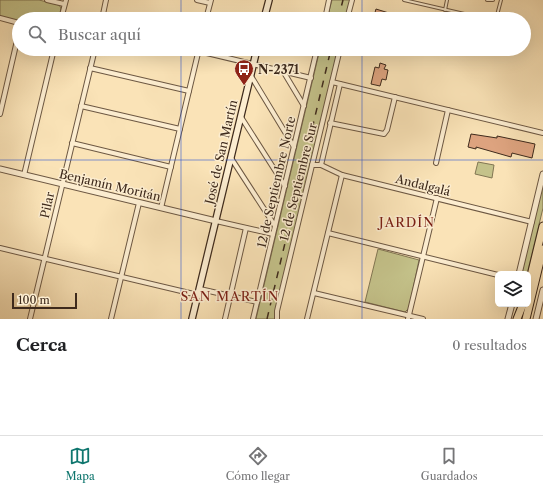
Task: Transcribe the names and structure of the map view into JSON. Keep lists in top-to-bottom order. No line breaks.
{"streets":{"main road":["José de San Martín"],"street":["12 de Septiembre Norte","12 de Septiembre Sur","Benjamín Moritán","Andalgalá","Pilar"]},"crossings":[["José de San Martín","Benjamín Moritán"],["12 de Septiembre Sur","Andalgalá"],["Benjamín Moritán","Pilar"]],"districts":["JARDÍN","SAN MARTÍN"],"places":{"bus stop":["N-2371"]},"scale_bar":"100 m","page":{"search":"Buscar aquí","scale":"100 m","heading":["Cerca","0 resultados"],"nav":["Mapa","Cómo llegar","Guardados"]}}
